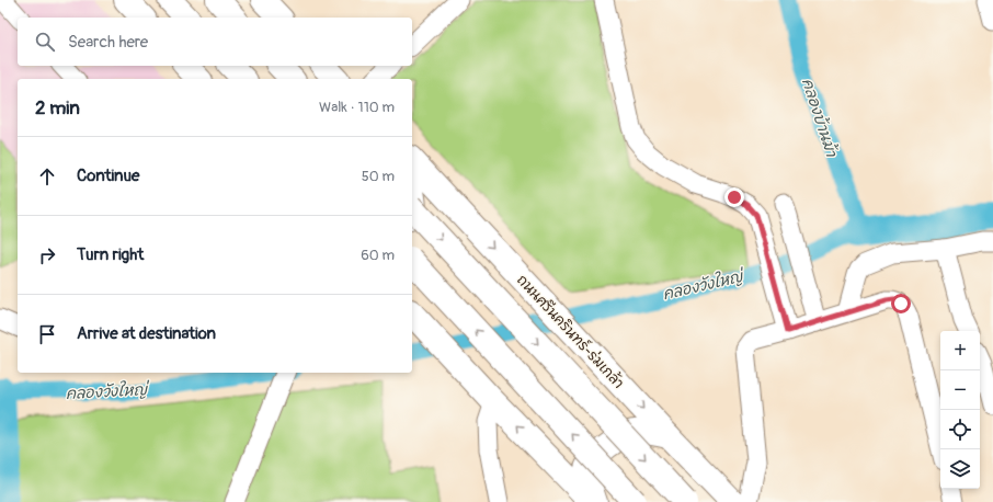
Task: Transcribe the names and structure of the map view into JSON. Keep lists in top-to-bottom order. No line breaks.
{"streets":{"main road":["ถนนศรีนครินทร์-ร่มเกล้า"]},"water":["คลองบ้านม้า","คลองวังใหญ่"],"page":{"search":"Search here","heading":["2 min","Walk · 110 m"],"list":[["Continue","50 m"],["Turn right","60 m"],"Arrive at destination"],"map_buttons":["+","−"]}}
